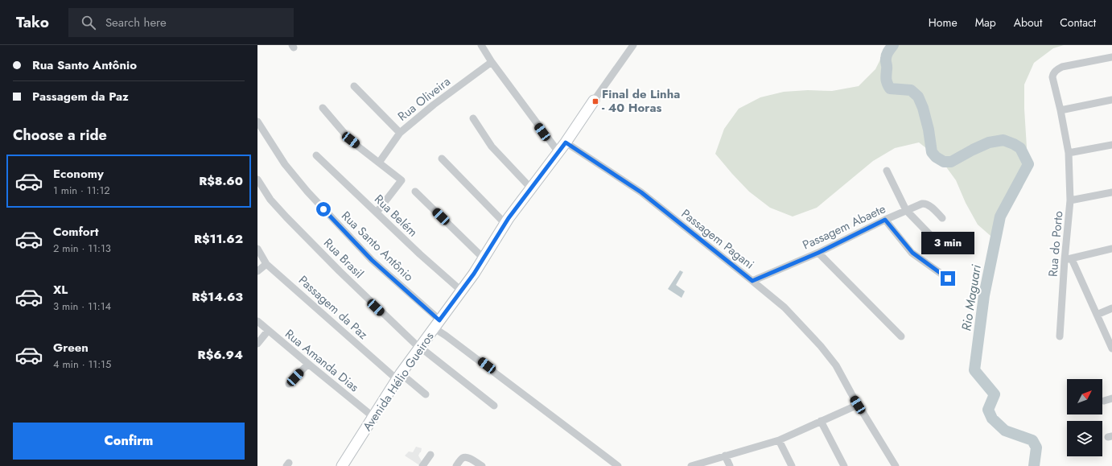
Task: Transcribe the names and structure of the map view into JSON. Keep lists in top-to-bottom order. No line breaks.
{"streets":{"main road":["Avenida Hélio Gueiros"],"street":["Rua Oliveira","Rua Belém","Passagem Abaete","Passagem Pagani","Rua do Porto","Rua Santo Antônio","Rua Brasil","Passagem da Paz","Rua Amanda Dias"]},"crossings":[["Rua Belém","Avenida Hélio Gueiros"],["Passagem Abaete","Passagem Pagani"],["Passagem Pagani","Avenida Hélio Gueiros"],["Rua Santo Antônio","Avenida Hélio Gueiros"],["Rua Brasil","Avenida Hélio Gueiros"],["Passagem da Paz","Avenida Hélio Gueiros"],["Rua Amanda Dias","Avenida Hélio Gueiros"]],"water":["Rio Maguari"],"places":{"transit":["Final de Linha - 40 Horas"]},"north":"top right","page":{"header":"Tako","search":"Search here","nav":["Home","Map","About","Contact"],"banner":["Rua Santo Antônio","Passagem da Paz"],"heading":"Choose a ride","list":[{"name":"Economy","note":"1 min · 11:12","value":"R$8.60"},{"name":"Comfort","note":"2 min · 11:13","value":"R$11.62"},{"name":"XL","note":"3 min · 11:14","value":"R$14.63"},{"name":"Green","note":"4 min · 11:15","value":"R$6.94"}],"bubble":"3 min","buttons":"Confirm"}}
